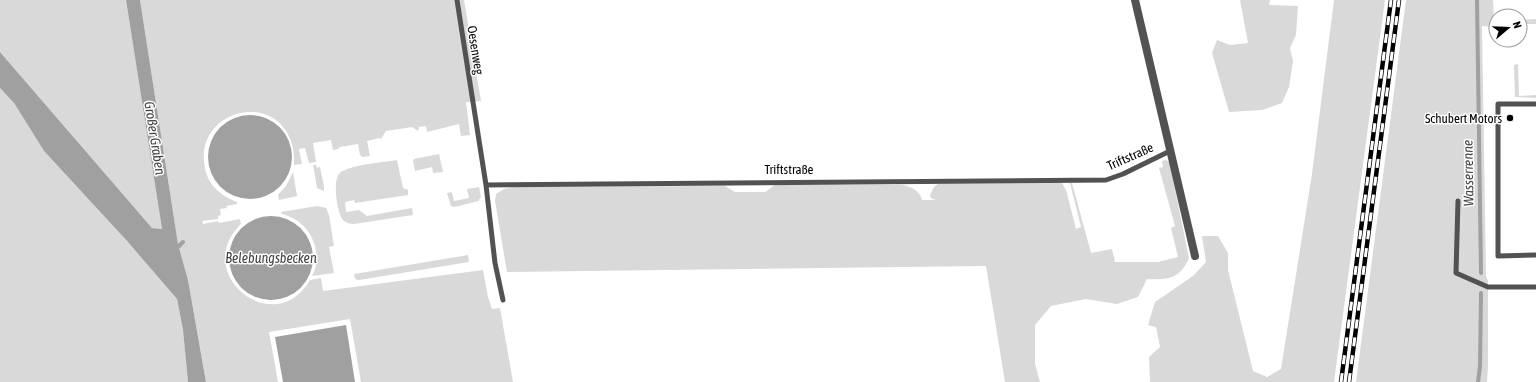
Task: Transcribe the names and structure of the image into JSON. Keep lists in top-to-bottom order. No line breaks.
{"streets":{"street":["Triftstraße"],"lane":["Oesenweg"]},"crossings":[["Oesenweg","Triftstraße"]],"water":["Großer Graben","Wasserrenne","Belebungsbecken"],"places":["Schubert Motors"],"north":"right"}
